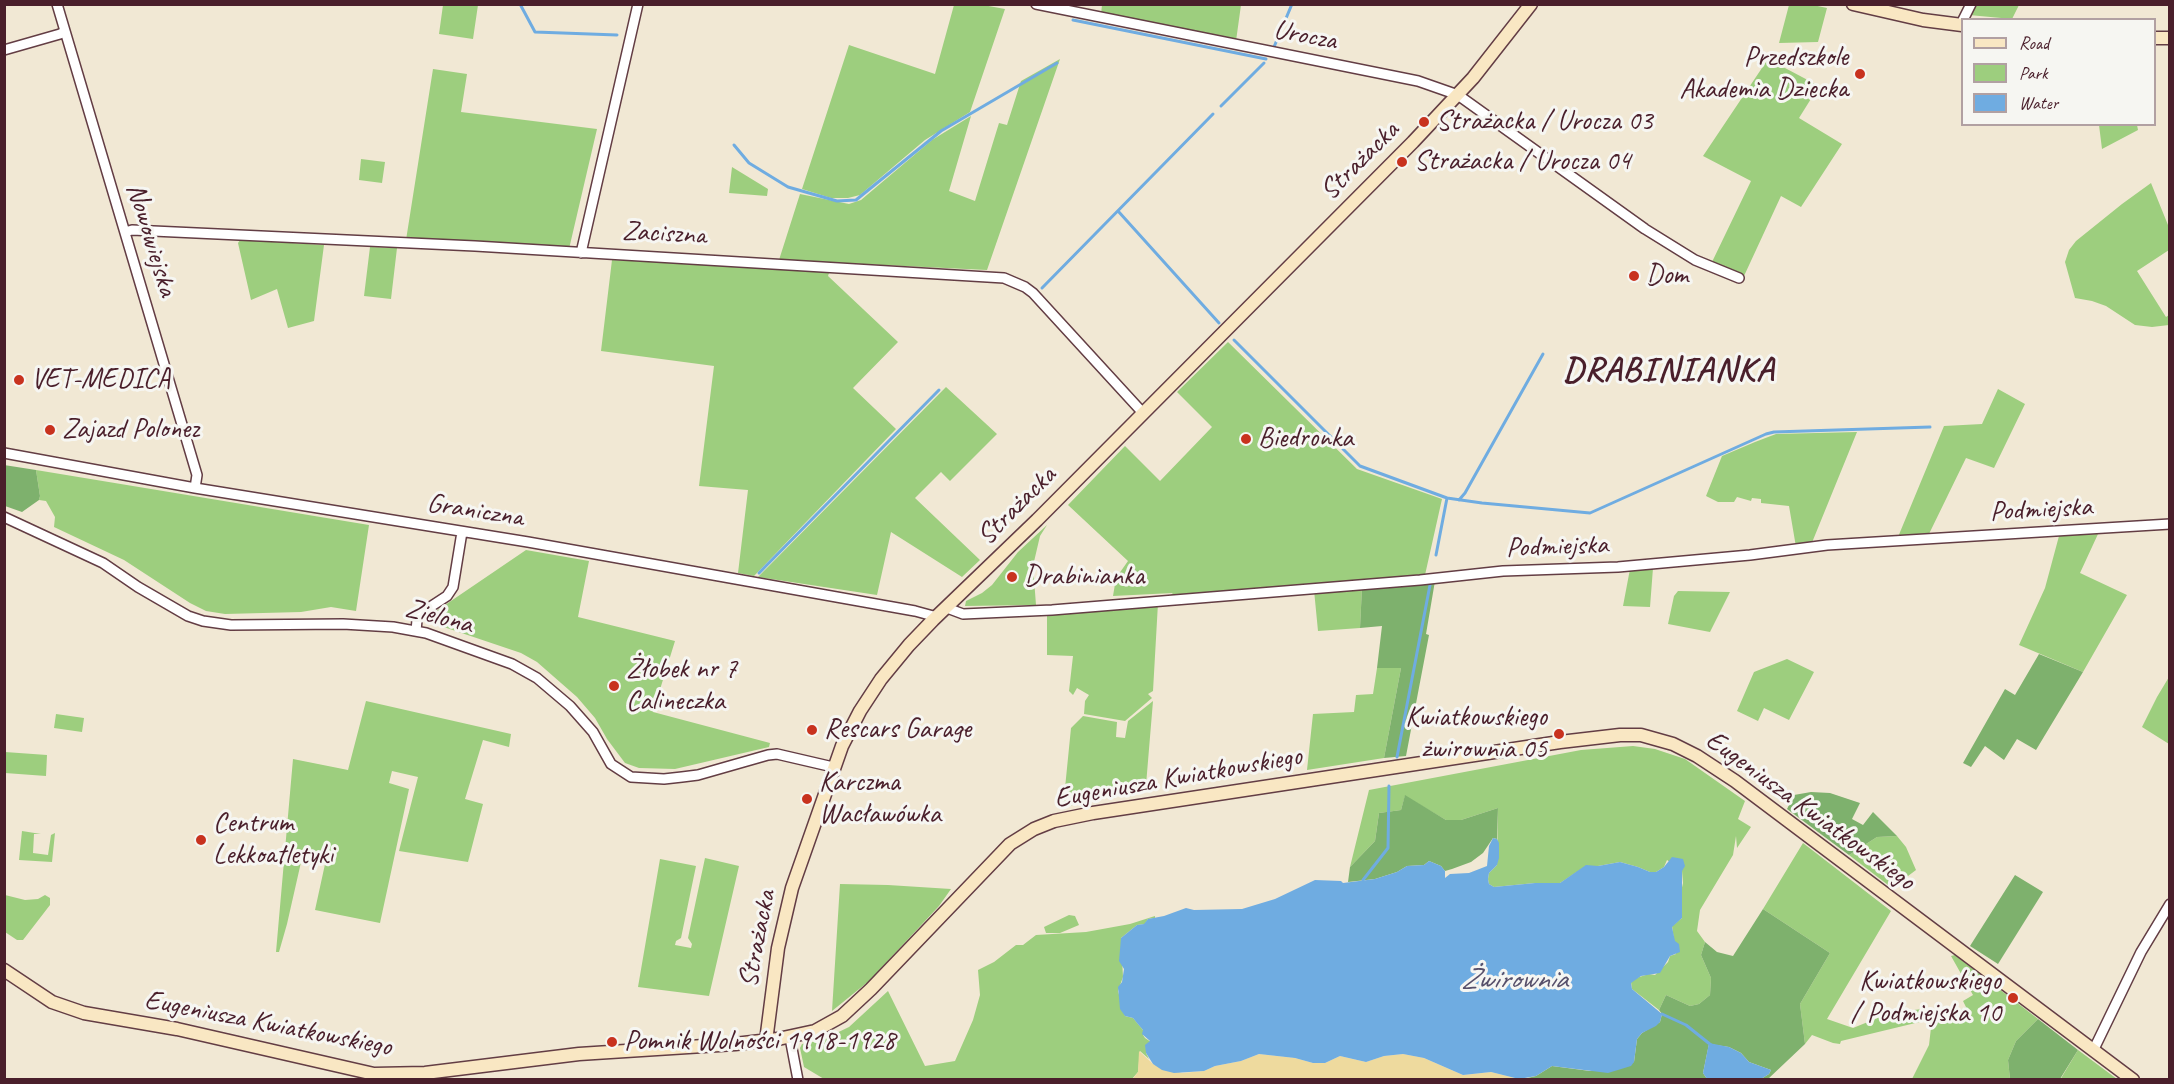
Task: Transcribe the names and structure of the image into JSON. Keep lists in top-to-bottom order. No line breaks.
{"streets":{"street":["Urocza","Strażacka","Zaciszna","Nowowiejska","Podmiejska","Graniczna","Zielona","Eugeniusza Kwiatkowskiego"]},"crossings":[["Urocza","Strażacka"],["Strażacka","Zaciszna"],["Strażacka","Podmiejska"],["Strażacka","Graniczna"],["Strażacka","Zielona"],["Strażacka","Eugeniusza Kwiatkowskiego"],["Zaciszna","Nowowiejska"],["Nowowiejska","Graniczna"]],"districts":["DRABINIANKA"],"water":["Żwirownia"],"places":["Przedszkole Akademia Dziecka","Strażacka / Urocza 03","Strażacka / Urocza 04","Dom","VET-MEDICA","Zajazd Polonez","Biedronka","Drabinianka","Żłobek nr 7 Calineczka","Rescars Garage","Kwiatkowskiego żwirownia 05","Karczma Wacławówka","Centrum Lekkoatletyki","Kwiatkowskiego / Podmiejska 10","Pomnik Wolności 1918-1928"],"legend":["Road","Park","Water"]}
